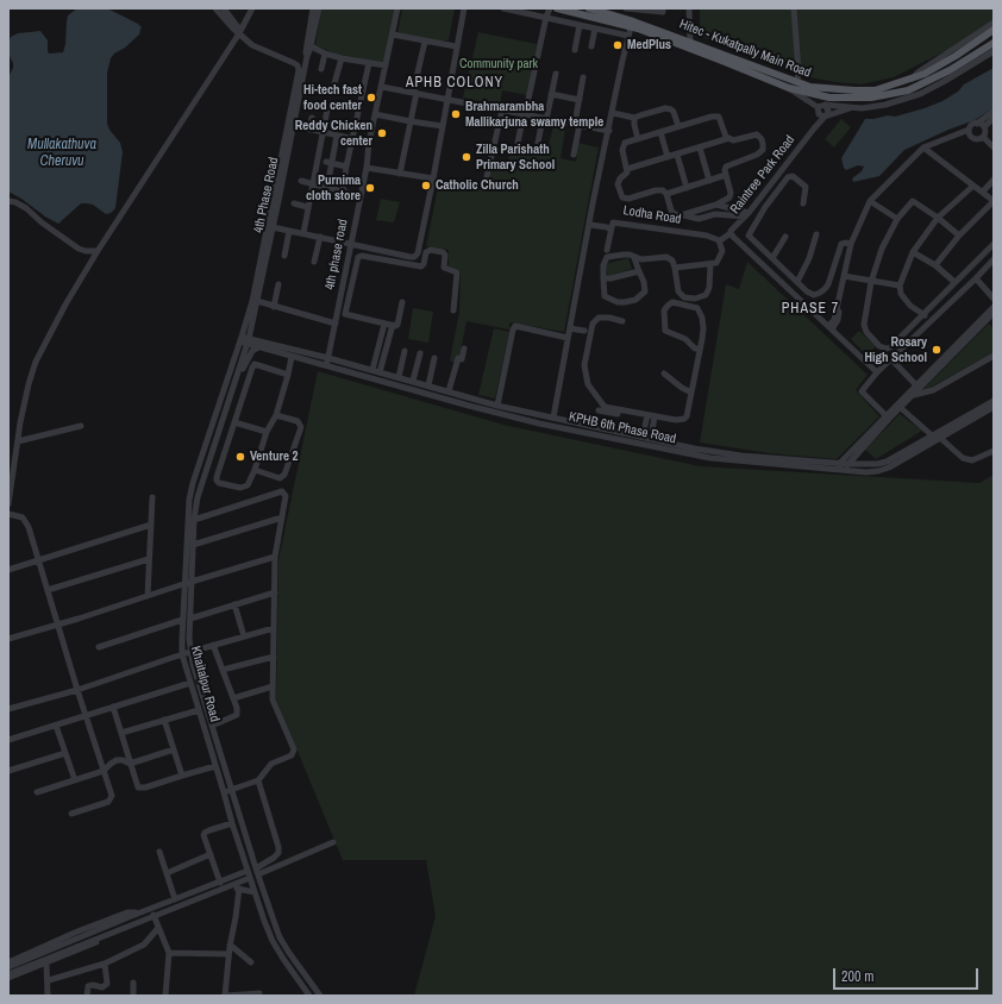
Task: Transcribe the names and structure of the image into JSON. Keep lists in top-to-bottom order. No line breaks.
{"streets":{"main road":["Hitec - Kukatpally Main Road"],"street":["Raintree Park Road","4th Phase Road","Lodha Road","4th phase road","KPHB 6th Phase Road","Khaitalpur Road"]},"crossings":[["4th Phase Road","KPHB 6th Phase Road"],["4th Phase Road","Khaitalpur Road"],["4th phase road","KPHB 6th Phase Road"],["KPHB 6th Phase Road","Khaitalpur Road"]],"districts":["APHB COLONY","PHASE 7"],"water":["Mullakathuva Cheruvu"],"parks":["Community park"],"places":["MedPlus","Hi-tech fast food center","Brahmarambha Mallikarjuna swamy temple","Reddy Chicken center","Zilla Parishath Primary School","Catholic Church","Purnima cloth store","Rosary High School","Venture 2"],"scale_bar":"200 m"}
